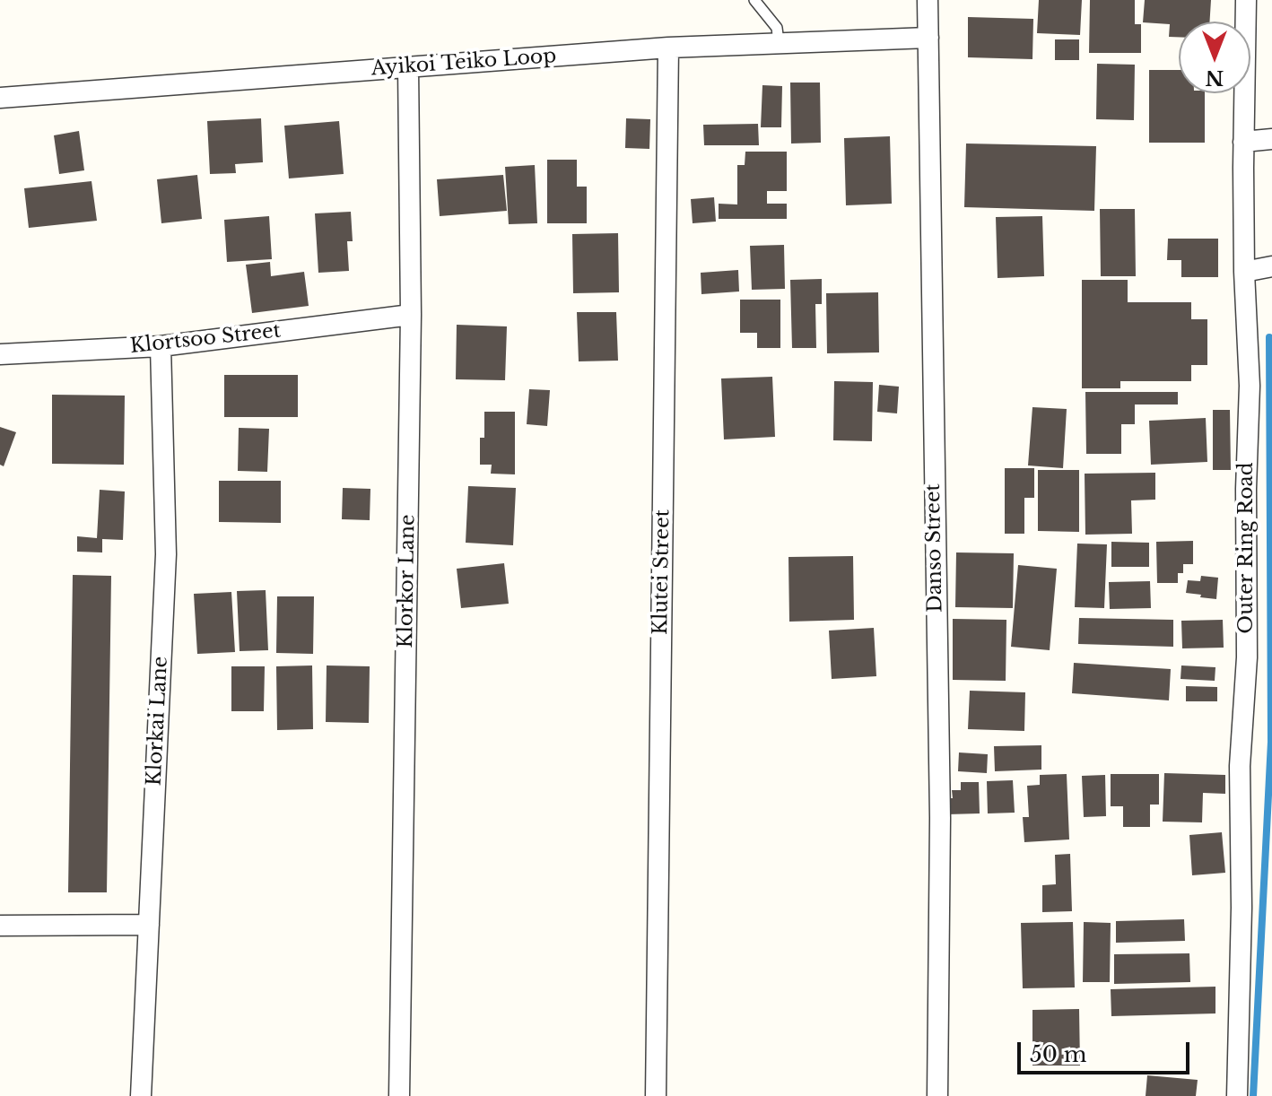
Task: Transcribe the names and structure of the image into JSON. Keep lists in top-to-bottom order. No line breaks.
{"streets":{"street":["Ayikoi Teiko Loop","Klortsoo Street","Danso Street","Outer Ring Road","Klutei Street","Klorkor Lane","Klorkai Lane"]},"crossings":[["Ayikoi Teiko Loop","Danso Street"],["Ayikoi Teiko Loop","Klutei Street"],["Ayikoi Teiko Loop","Klorkor Lane"],["Klortsoo Street","Klorkor Lane"],["Klortsoo Street","Klorkai Lane"]],"scale_bar":"50 m","north":"bottom"}
